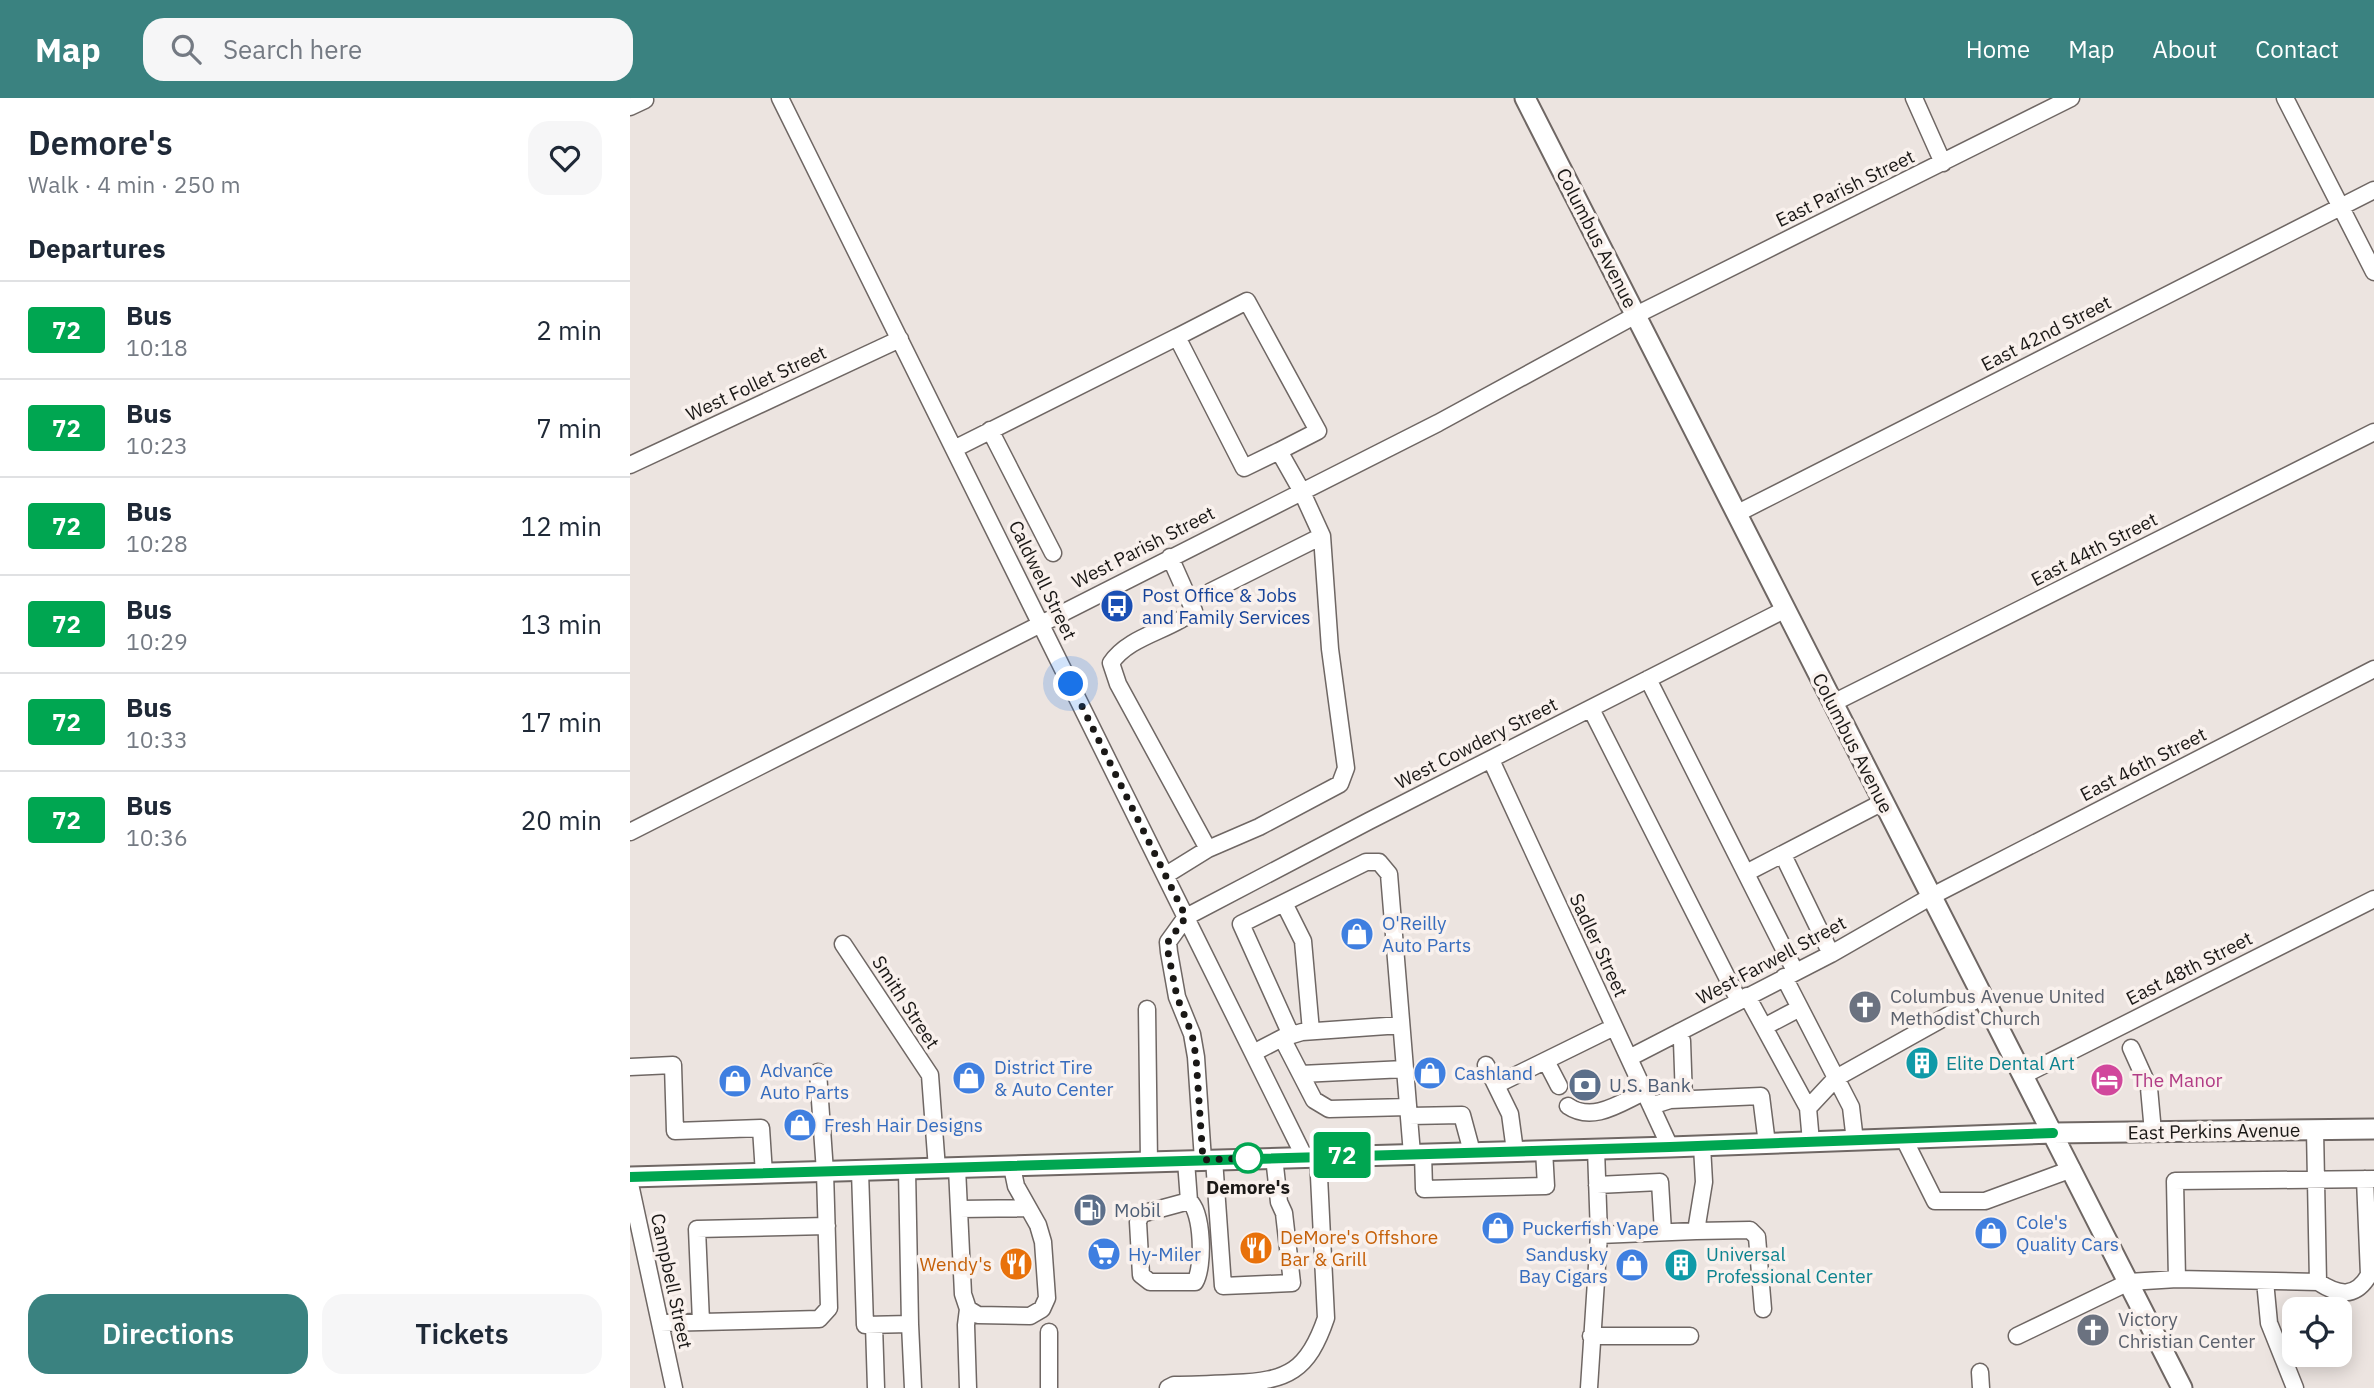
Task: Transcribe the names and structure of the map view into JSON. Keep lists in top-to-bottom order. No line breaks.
{"streets":{"main road":["Columbus Avenue","East Perkins Avenue"],"street":["East Parish Street","East 42nd Street","West Follet Street","West Parish Street","East 44th Street","Caldwell Street","West Cowdery Street","East 46th Street","Sadler Street","West Farwell Street","East 48th Street","Smith Street","Campbell Street"]},"crossings":[["East Parish Street","Columbus Avenue"],["East Parish Street","West Parish Street"],["Columbus Avenue","East 42nd Street"],["Columbus Avenue","West Parish Street"],["Columbus Avenue","East 44th Street"],["Columbus Avenue","West Cowdery Street"],["Columbus Avenue","East 46th Street"],["Columbus Avenue","West Farwell Street"],["Columbus Avenue","East 48th Street"],["Columbus Avenue","East Perkins Avenue"],["West Follet Street","Caldwell Street"],["West Parish Street","Caldwell Street"],["Caldwell Street","West Cowdery Street"],["Caldwell Street","East Perkins Avenue"],["West Cowdery Street","Sadler Street"],["East 46th Street","West Farwell Street"],["Sadler Street","West Farwell Street"],["Sadler Street","East Perkins Avenue"],["Smith Street","East Perkins Avenue"]],"places":{"bus stop":["Post Office & Jobs and Family Services"],"shop":["O'Reilly Auto Parts","Cashland","District Tire & Auto Center","Advance Auto Parts","Fresh Hair Designs","Puckerfish Vape","Cole's Quality Cars","Sandusky Bay Cigars"],"church":["Columbus Avenue United Methodist Church","Victory Christian Center"],"building":["Elite Dental Art","Universal Professional Center"],"hotel":["The Manor"],"bank":["U.S. Bank"],"other":["Demore's"],"fuel station":["Mobil"],"restaurant":["DeMore's Offshore Bar & Grill","Wendy's"],"supermarket":["Hy-Miler"]},"lines":["bus line 72"],"page":{"header":"Map","search":"Search here","nav":["Home","Map","About","Contact"],"heading":[["Demore's","Walk · 4 min · 250 m"],"Departures"],"on_map":"72","list":[{"mark":"72","name":"Bus","note":"10:18","value":"2 min"},{"mark":"72","name":"Bus","note":"10:23","value":"7 min"},{"mark":"72","name":"Bus","note":"10:28","value":"12 min"},{"mark":"72","name":"Bus","note":"10:29","value":"13 min"},{"mark":"72","name":"Bus","note":"10:33","value":"17 min"},{"mark":"72","name":"Bus","note":"10:36","value":"20 min"}],"buttons":["Directions","Tickets"]}}
